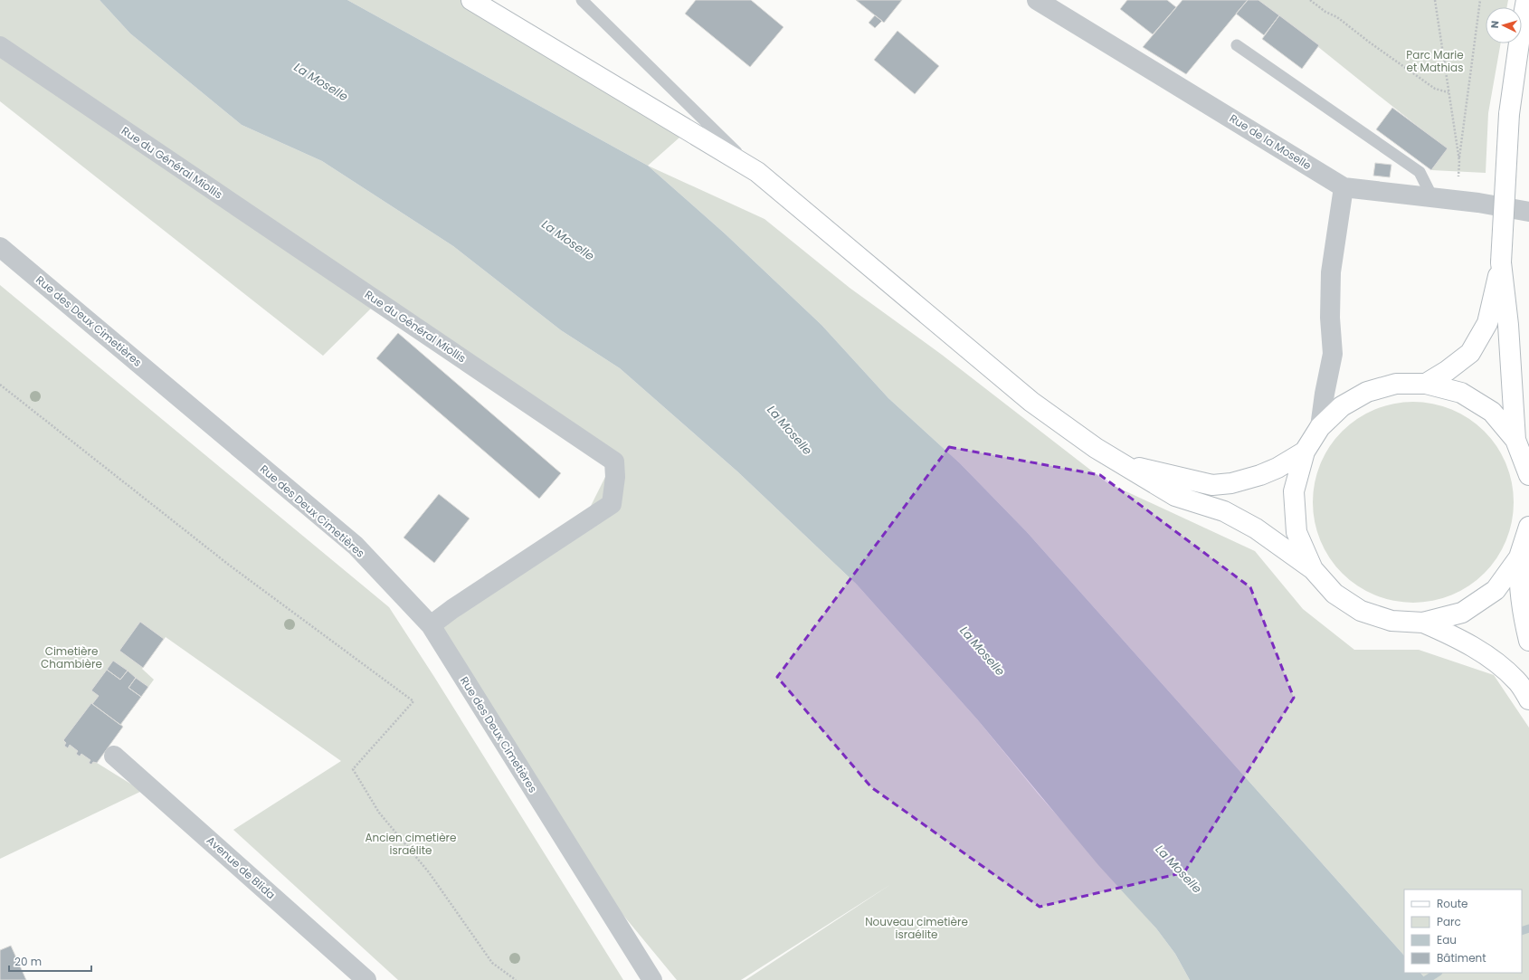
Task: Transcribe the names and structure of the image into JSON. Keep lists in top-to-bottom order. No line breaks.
{"streets":{"street":["Rue de la Moselle","Rue du Général Miollis","Rue des Deux Cimetières","Avenue de Blida"]},"crossings":[["Rue du Général Miollis","Rue des Deux Cimetières"]],"water":["La Moselle"],"parks":["Parc Marie et Mathias","Cimetière Chambière","Ancien cimetière israélite","Nouveau cimetière israélite"],"legend":["Route","Parc","Eau","Bâtiment"],"scale_bar":"20 m","north":"left"}
